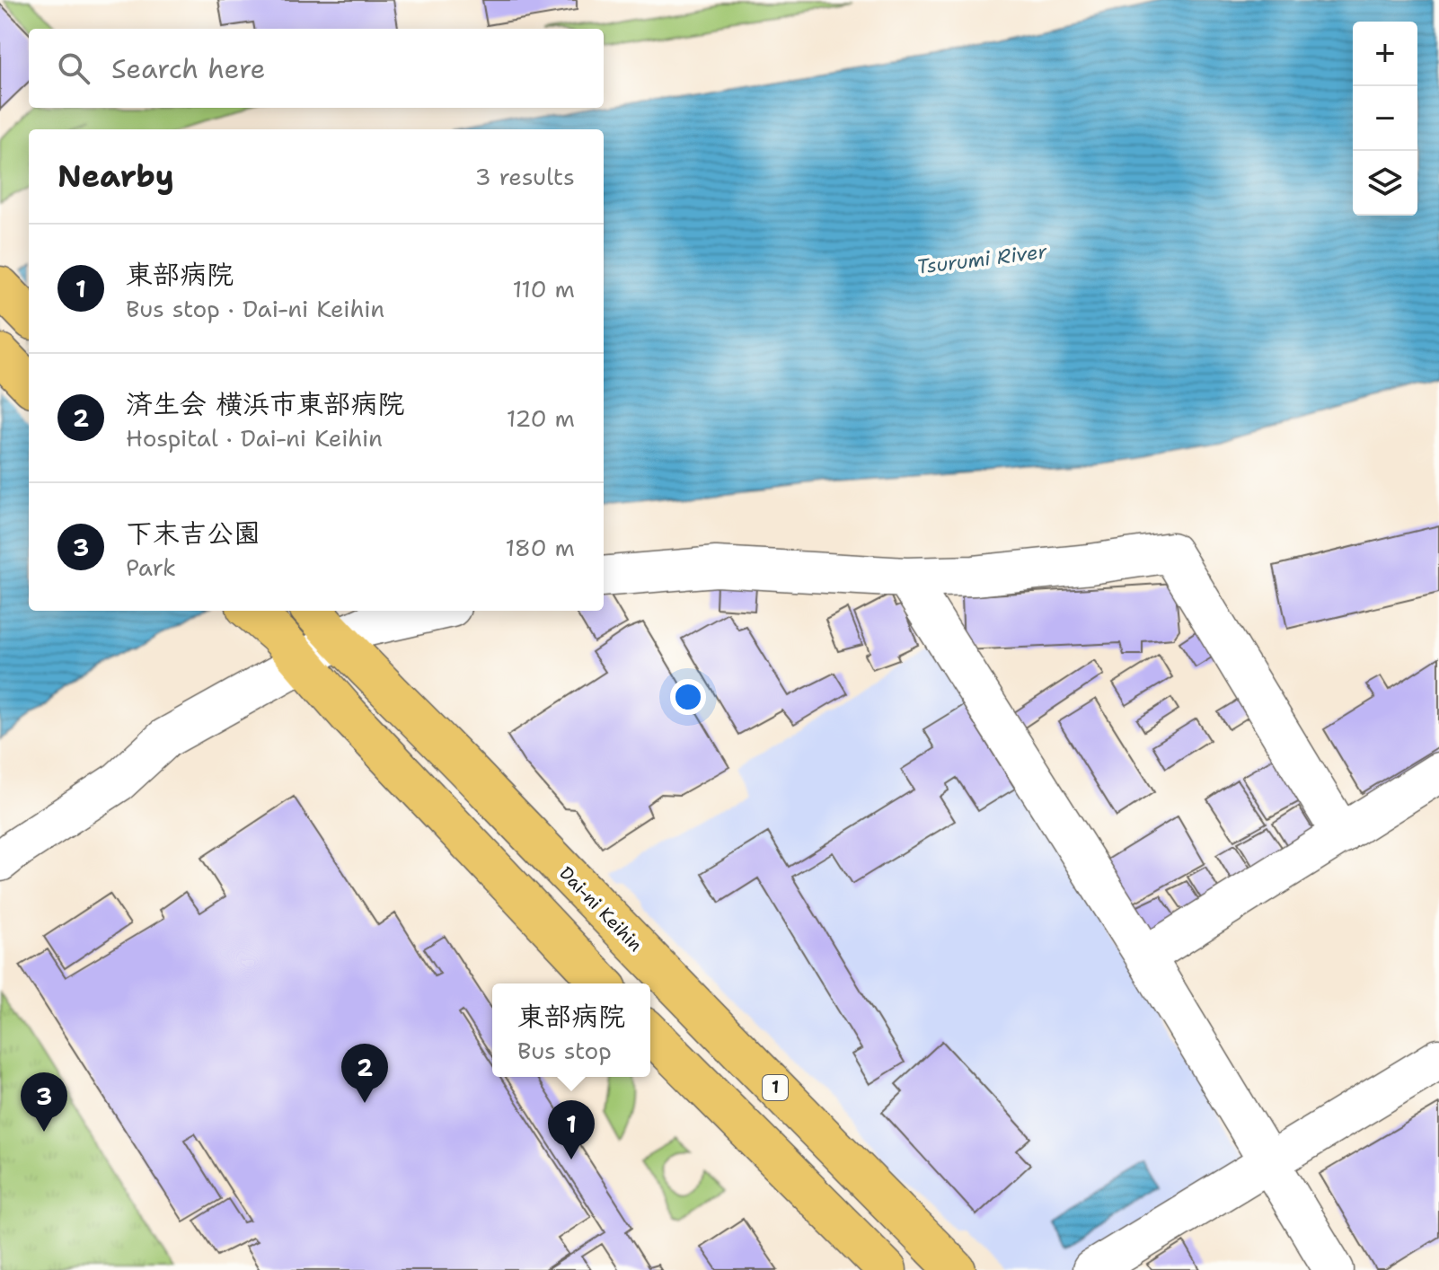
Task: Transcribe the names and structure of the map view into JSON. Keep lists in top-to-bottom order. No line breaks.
{"streets":{"highway":["Dai-ni Keihin","1"]},"water":["Tsurumi River"],"page":{"map_buttons":["+","−"],"search":"Search here","heading":["Nearby","3 results"],"list":[{"mark":"1","name":"東部病院","note":"Bus stop · Dai-ni Keihin","value":"110 m"},{"mark":"2","name":"済生会 横浜市東部病院","note":"Hospital · Dai-ni Keihin","value":"120 m"},{"mark":"3","name":"下末吉公園","note":"Park","value":"180 m"}],"popup":["東部病院","Bus stop"],"pins":["2","3","1"]}}
